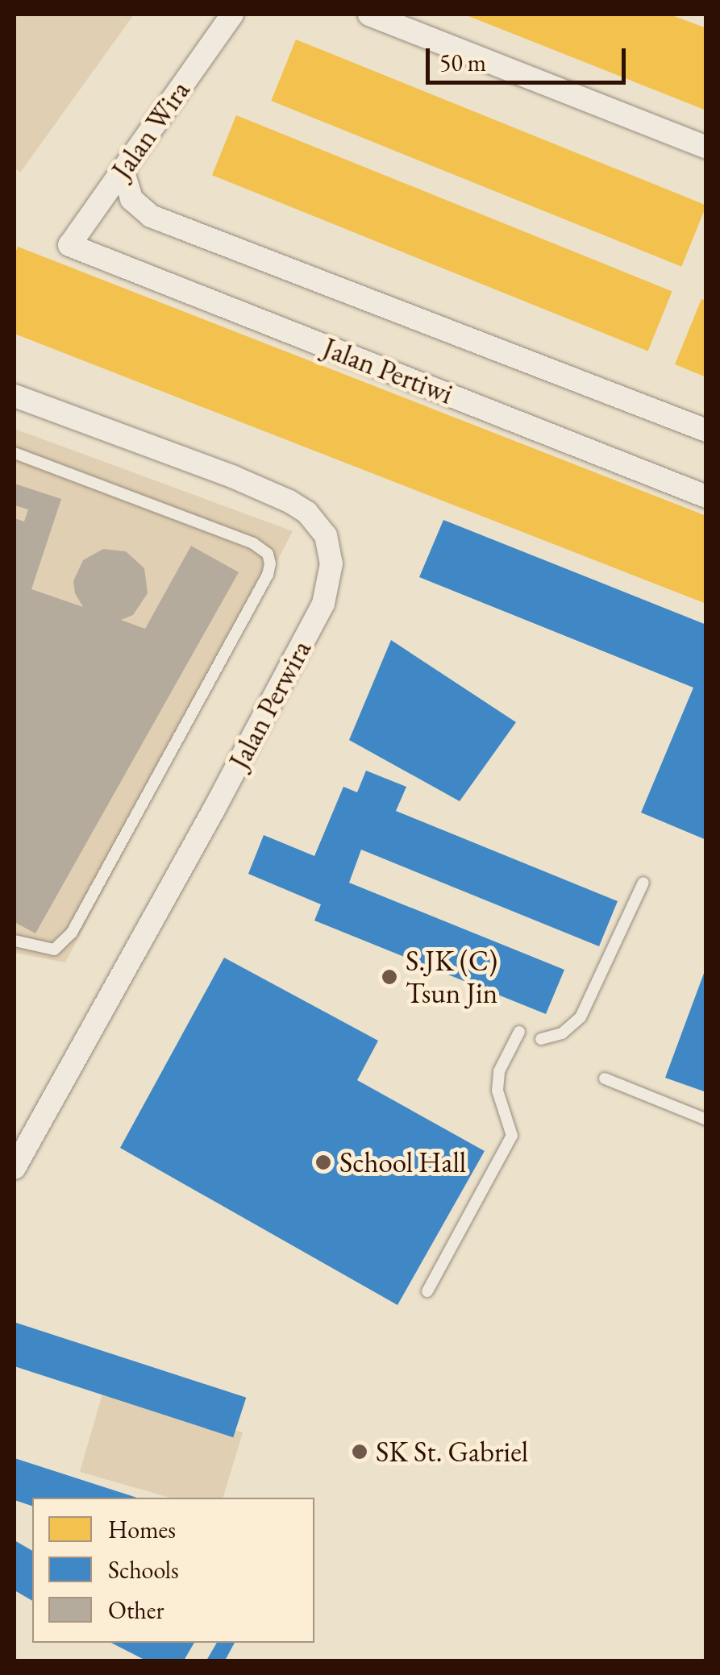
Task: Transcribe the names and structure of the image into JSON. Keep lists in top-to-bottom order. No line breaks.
{"streets":{"street":["Jalan Wira","Jalan Pertiwi","Jalan Perwira"]},"crossings":[["Jalan Wira","Jalan Pertiwi"]],"places":["S.JK (C) Tsun Jin","School Hall","SK St. Gabriel"],"legend":["Homes","Schools","Other"],"scale_bar":"50 m"}
